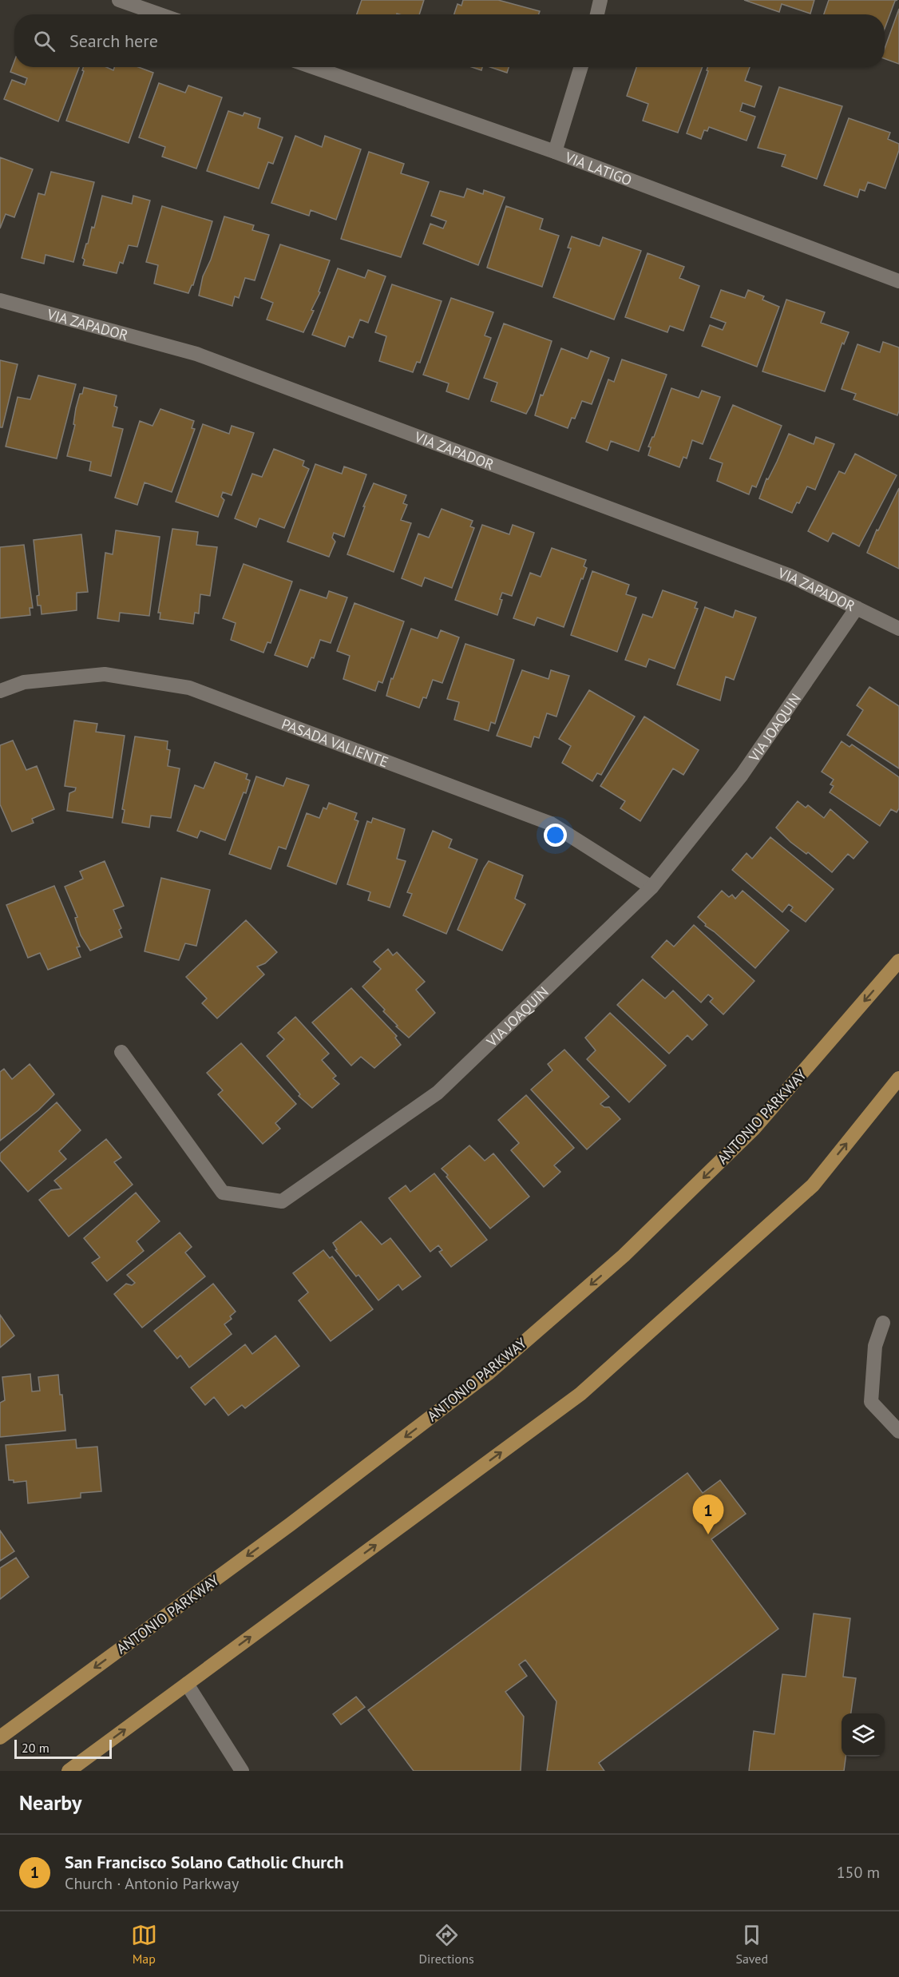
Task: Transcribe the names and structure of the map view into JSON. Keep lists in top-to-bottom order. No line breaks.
{"streets":{"main road":["ANTONIO PARKWAY"],"street":["VIA LATIGO","VIA ZAPADOR","VIA JOAQUIN","PASADA VALIENTE"]},"crossings":[["VIA ZAPADOR","VIA JOAQUIN"],["VIA JOAQUIN","PASADA VALIENTE"]],"scale_bar":"20 m","page":{"search":"Search here","pins":"1","scale":"20 m","heading":"Nearby","list":[{"mark":"1","name":"San Francisco Solano Catholic Church","note":"Church · Antonio Parkway","value":"150 m"}],"nav":["Map","Directions","Saved"]}}
